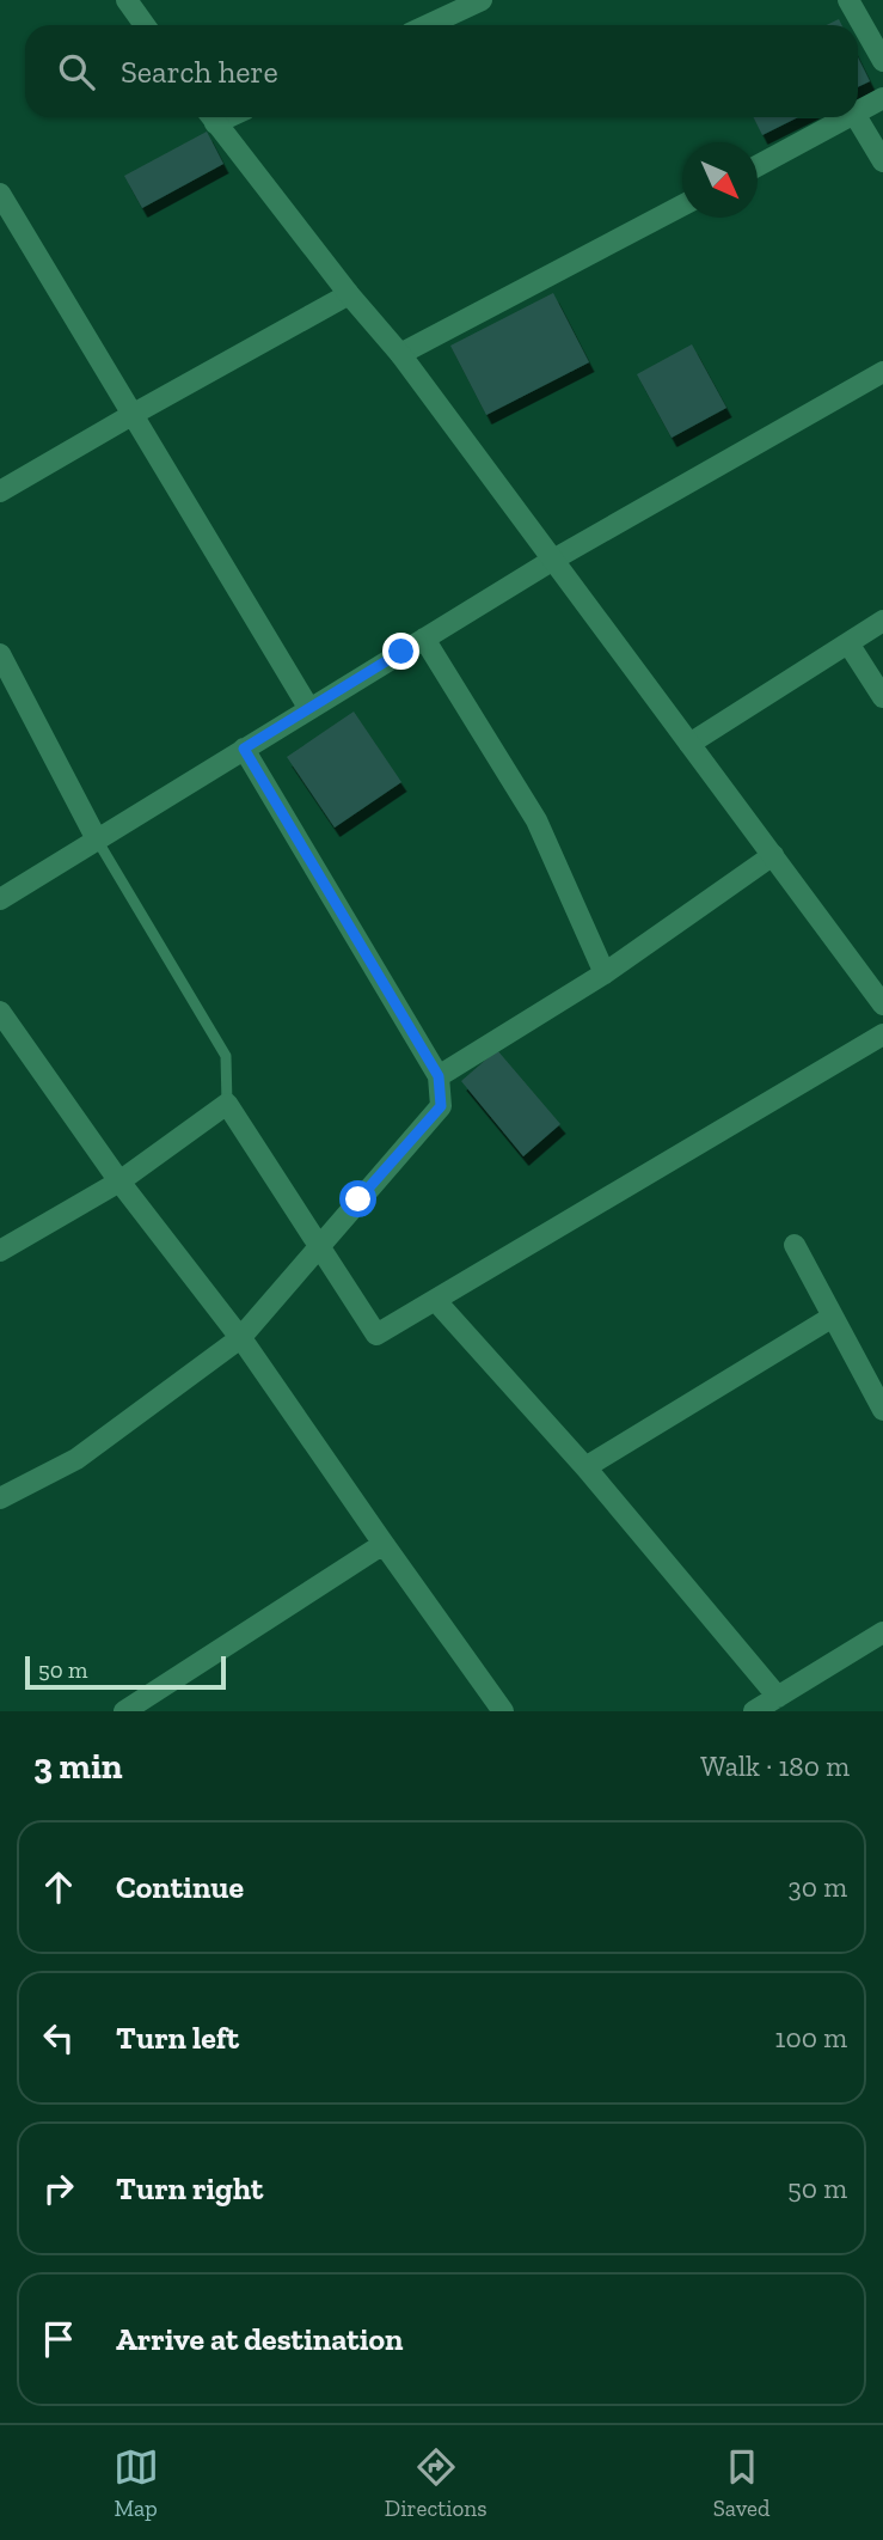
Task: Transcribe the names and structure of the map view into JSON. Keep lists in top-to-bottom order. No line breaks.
{"scale_bar":"50 m","north":"bottom right","page":{"search":"Search here","scale":"50 m","heading":["3 min","Walk · 180 m"],"list":[["Continue","30 m"],["Turn left","100 m"],["Turn right","50 m"],"Arrive at destination"],"nav":["Map","Directions","Saved"]}}
